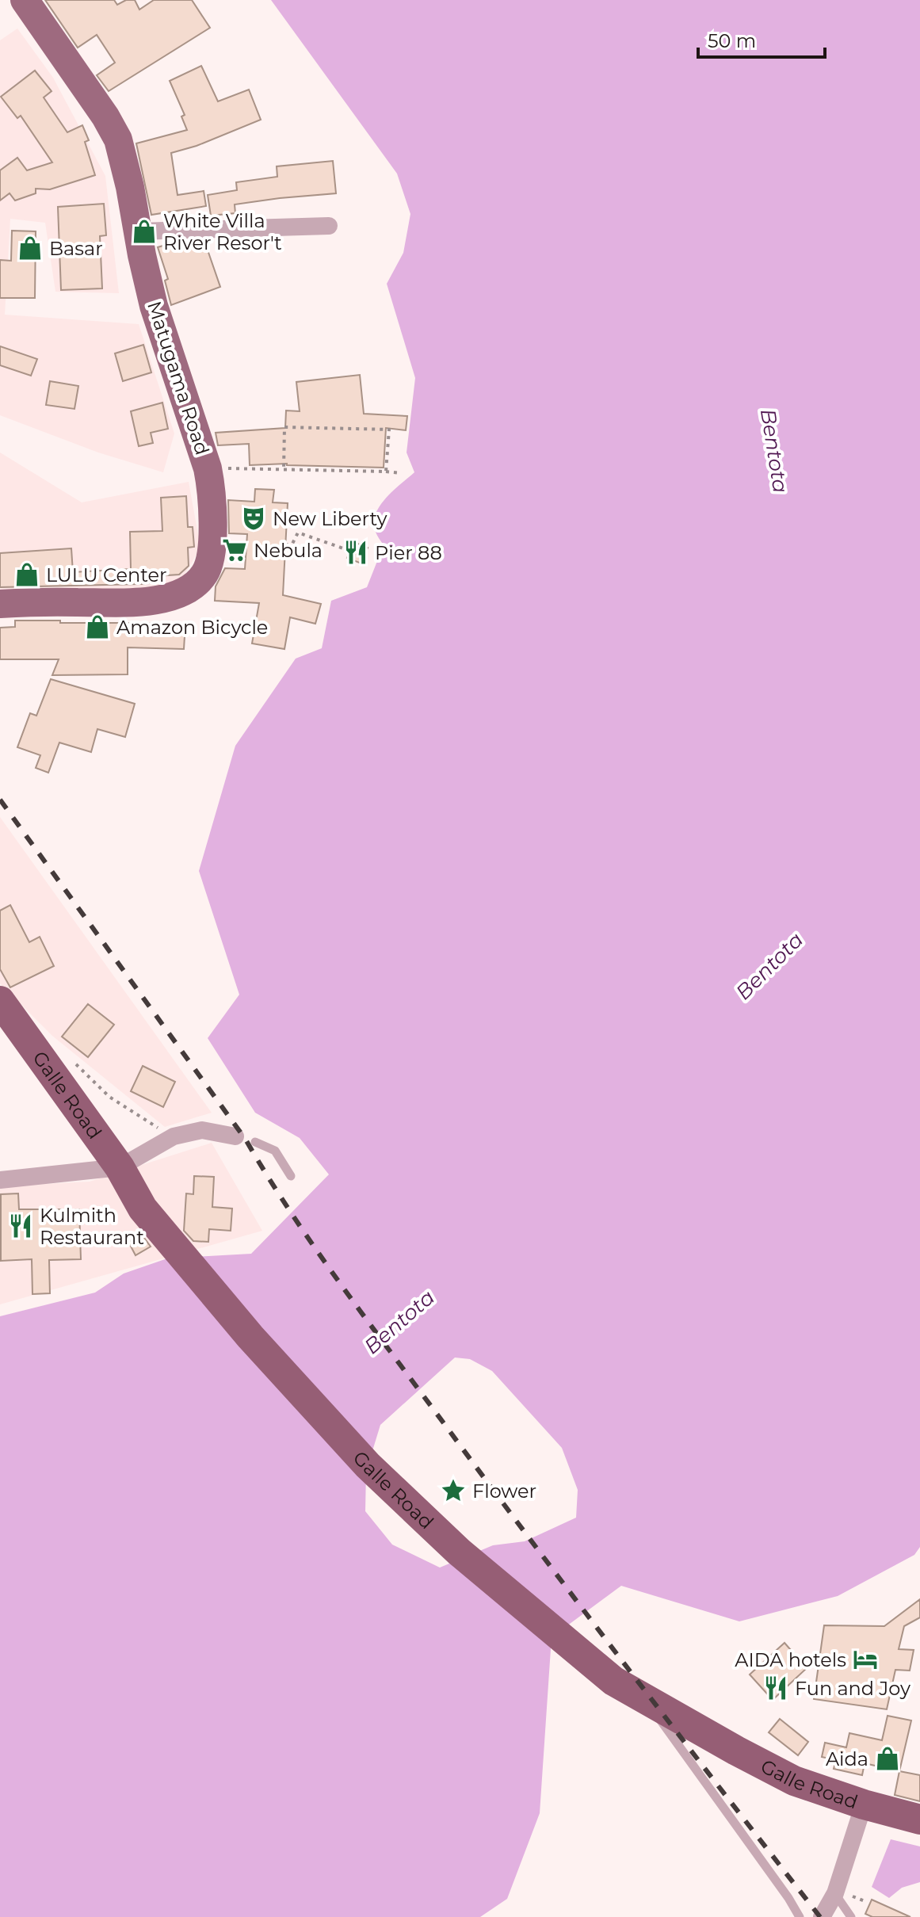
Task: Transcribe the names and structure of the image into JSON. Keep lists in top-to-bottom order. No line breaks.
{"streets":{"highway":["Galle Road"],"main road":["Matugama Road"]},"water":["Bentota"],"places":{"shop":["White Villa River Resor't","Basar","LULU Center","Amazon Bicycle","Aida"],"theatre":["New Liberty"],"supermarket":["Nebula"],"restaurant":["Pier 88","Kulmith Restaurant","Fun and Joy"],"place":["Flower"],"hotel":["AIDA hotels"]},"scale_bar":"50 m"}
